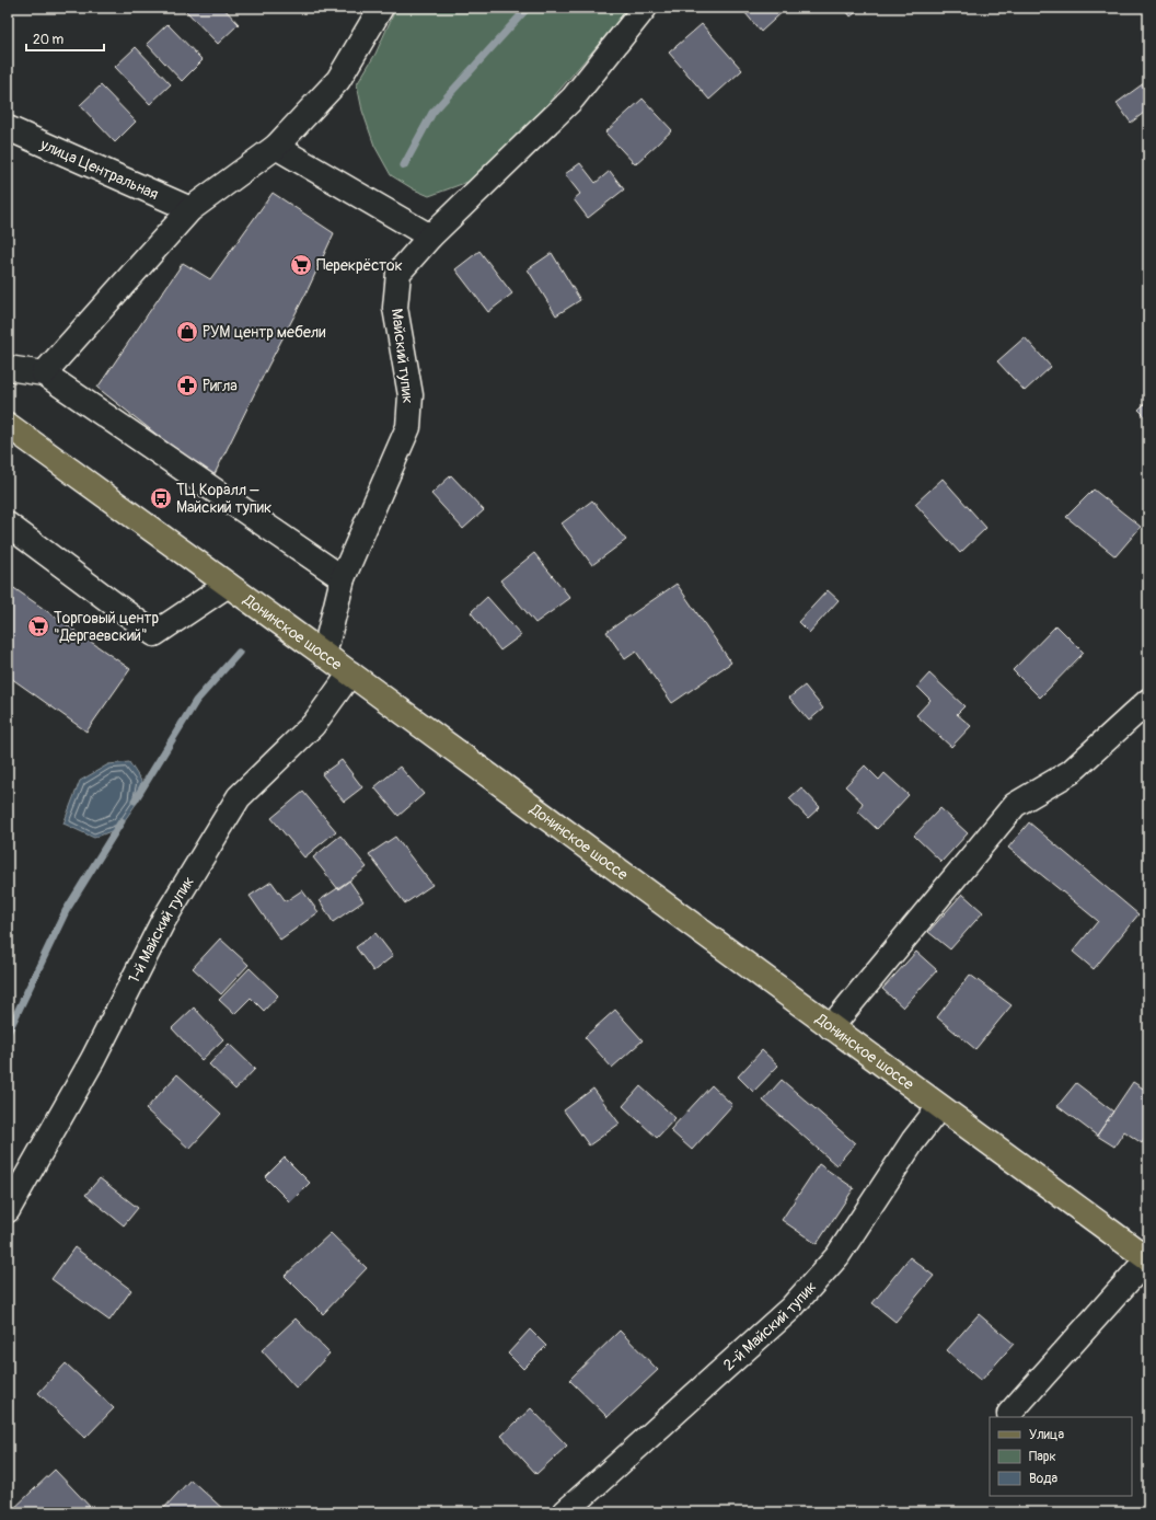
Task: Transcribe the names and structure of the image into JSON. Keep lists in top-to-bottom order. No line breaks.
{"streets":{"main road":["Донинское шоссе"],"street":["улица Центральная","Майский тупик","1-й Майский тупик","2-й Майский тупик"]},"crossings":[["Майский тупик","Донинское шоссе"],["Донинское шоссе","1-й Майский тупик"],["Донинское шоссе","2-й Майский тупик"]],"places":{"supermarket":["Перекрёсток","Торговый центр \"Дергаевский\""],"shop":["РУМ центр мебели"],"pharmacy":["Ригла"],"bus stop":["ТЦ Коралл – Майский тупик"]},"legend":["Улица","Парк","Вода"],"scale_bar":"20 m"}
